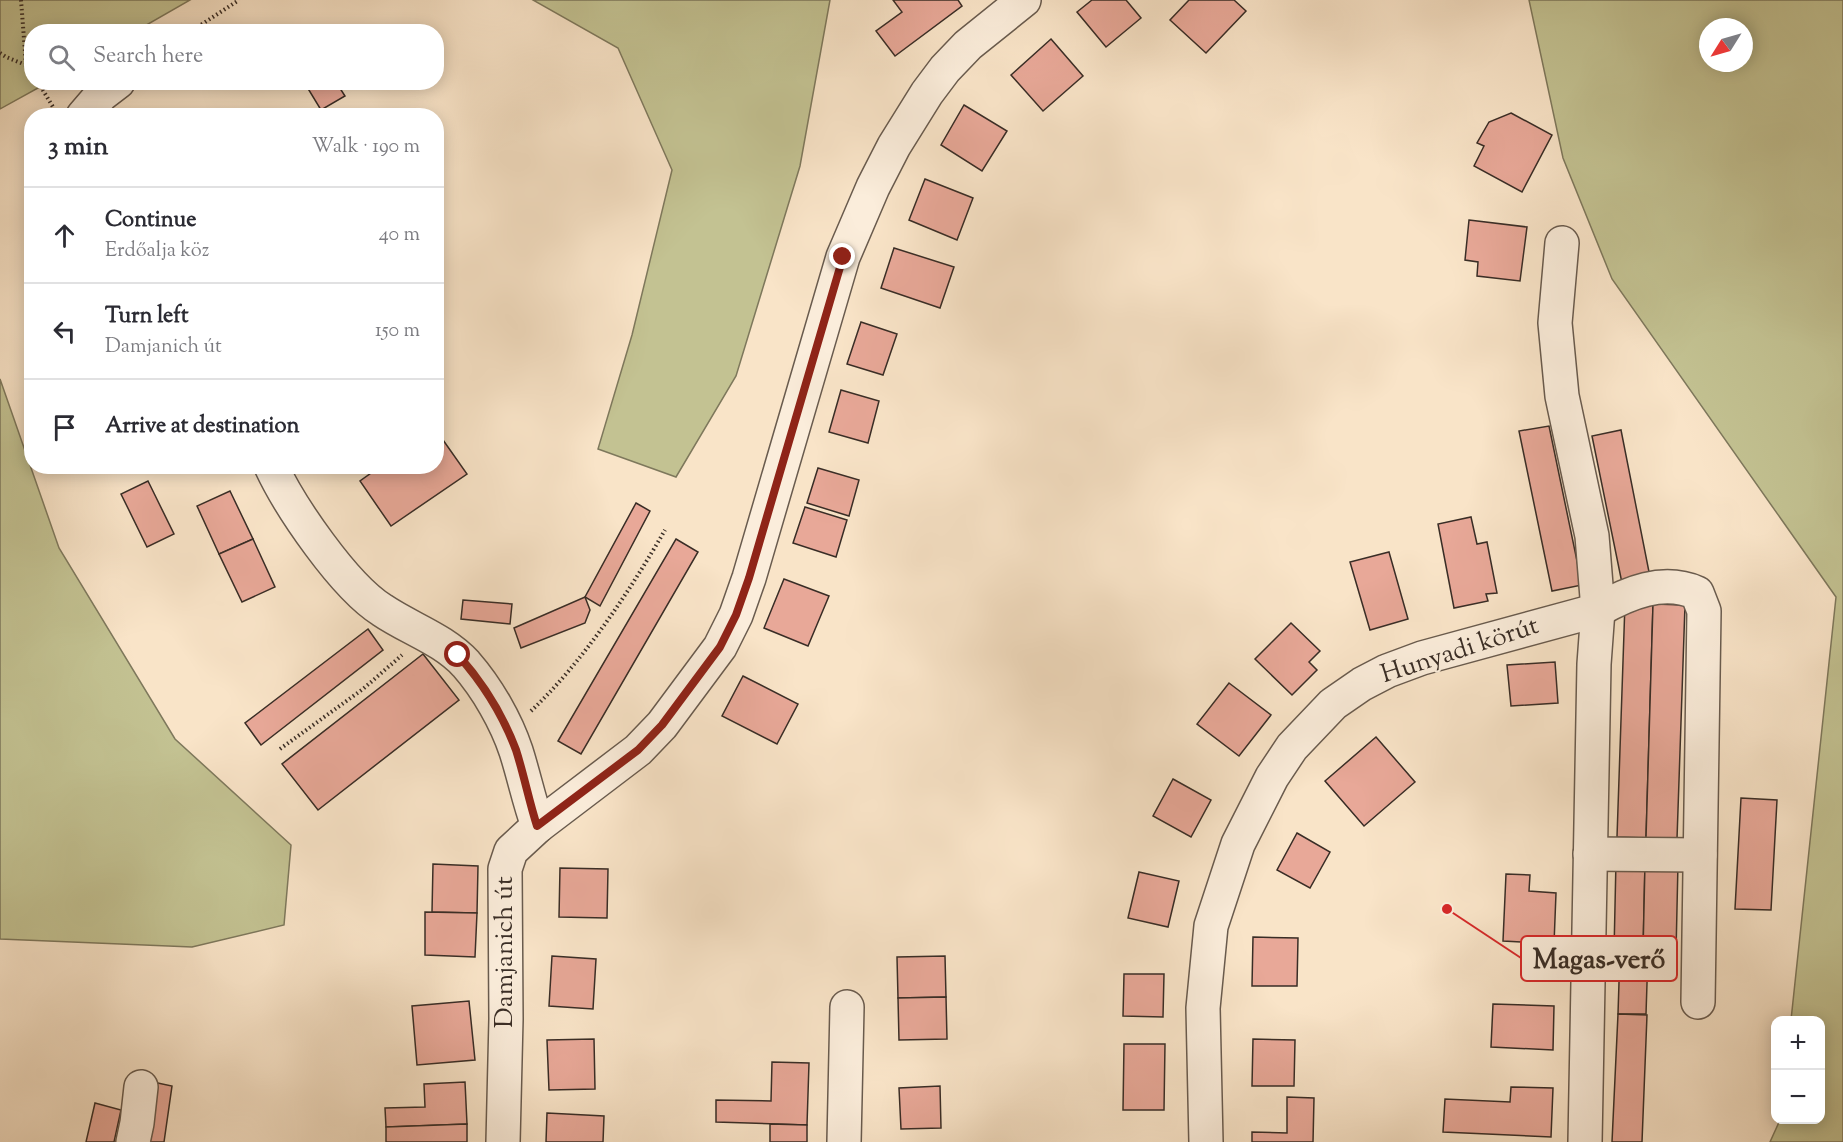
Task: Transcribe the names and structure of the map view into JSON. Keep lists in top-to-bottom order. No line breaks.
{"streets":{"street":["Hunyadi körút","Damjanich út"]},"places":["Magas-verő"],"north":"bottom left","page":{"search":"Search here","heading":["3 min","Walk · 190 m"],"list":[["Continue","Erdőalja köz","40 m"],["Turn left","Damjanich út","150 m"],"Arrive at destination"],"map_buttons":["+","−"]}}
